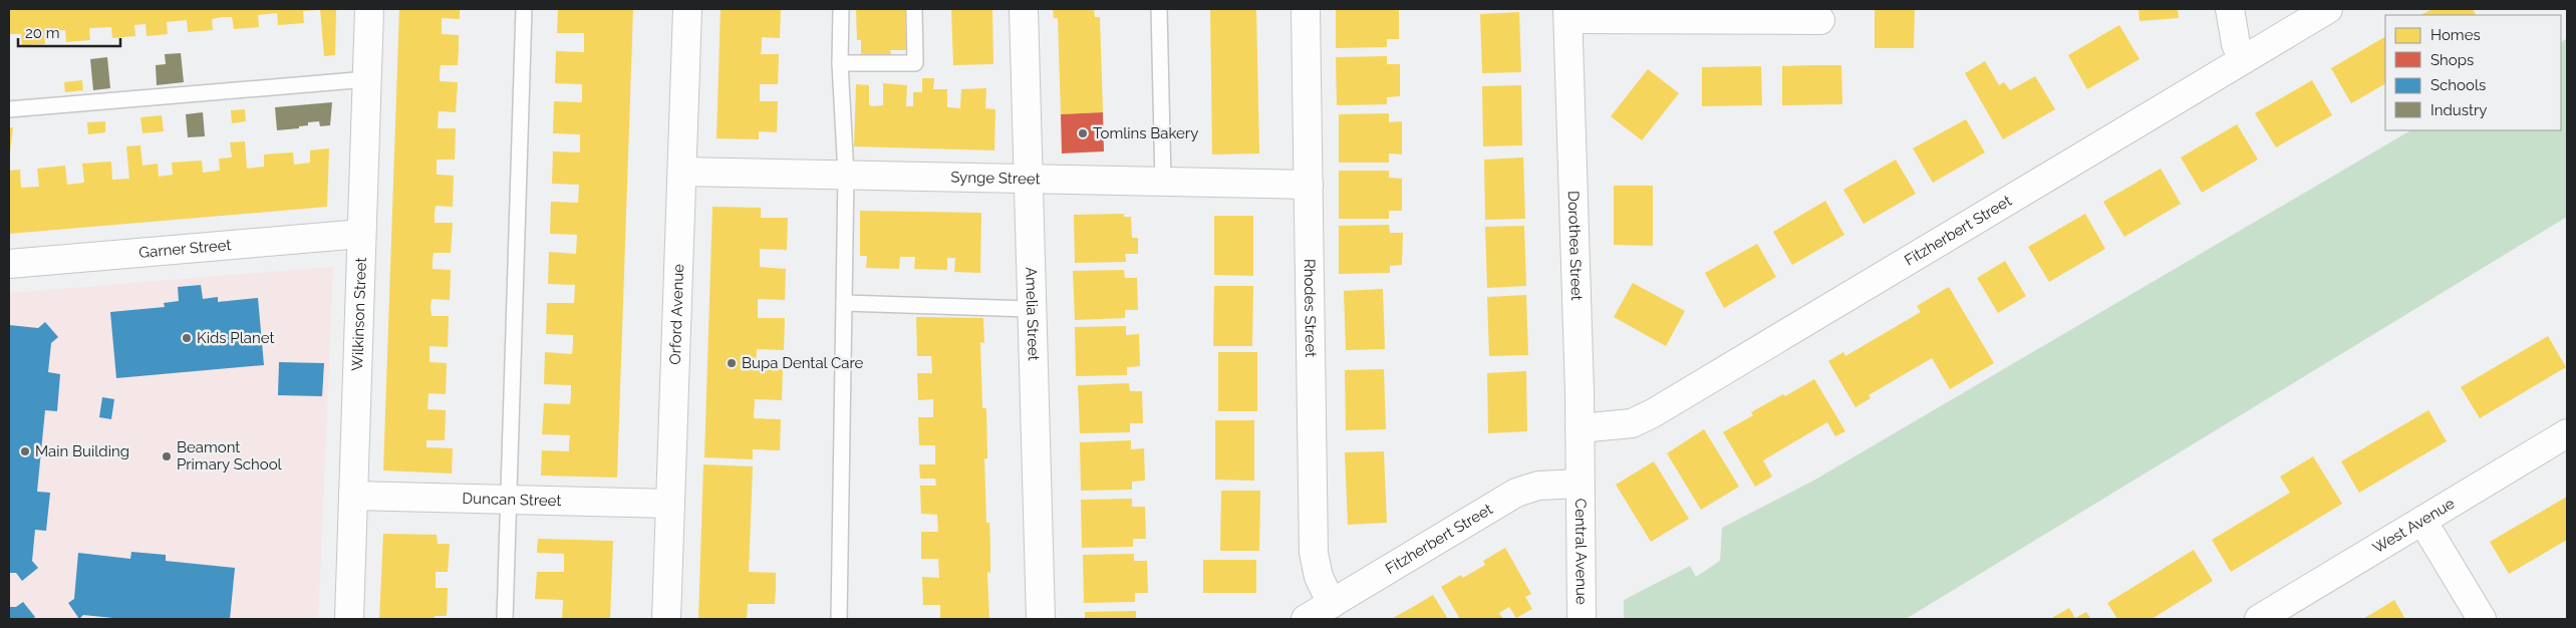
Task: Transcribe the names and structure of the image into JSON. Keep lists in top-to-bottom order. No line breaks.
{"streets":{"street":["Synge Street","Fitzherbert Street","Dorothea Street","Garner Street","Rhodes Street","Wilkinson Street","Orford Avenue","Amelia Street","Duncan Street","West Avenue","Central Avenue"]},"crossings":[["Synge Street","Rhodes Street"],["Synge Street","Orford Avenue"],["Synge Street","Amelia Street"],["Fitzherbert Street","Dorothea Street"],["Fitzherbert Street","Rhodes Street"],["Fitzherbert Street","Central Avenue"],["Dorothea Street","Central Avenue"],["Garner Street","Wilkinson Street"],["Wilkinson Street","Duncan Street"],["Orford Avenue","Duncan Street"]],"places":["Tomlins Bakery","Kids Planet","Bupa Dental Care","Main Building","Beamont Primary School"],"legend":["Homes","Shops","Schools","Industry"],"scale_bar":"20 m"}
